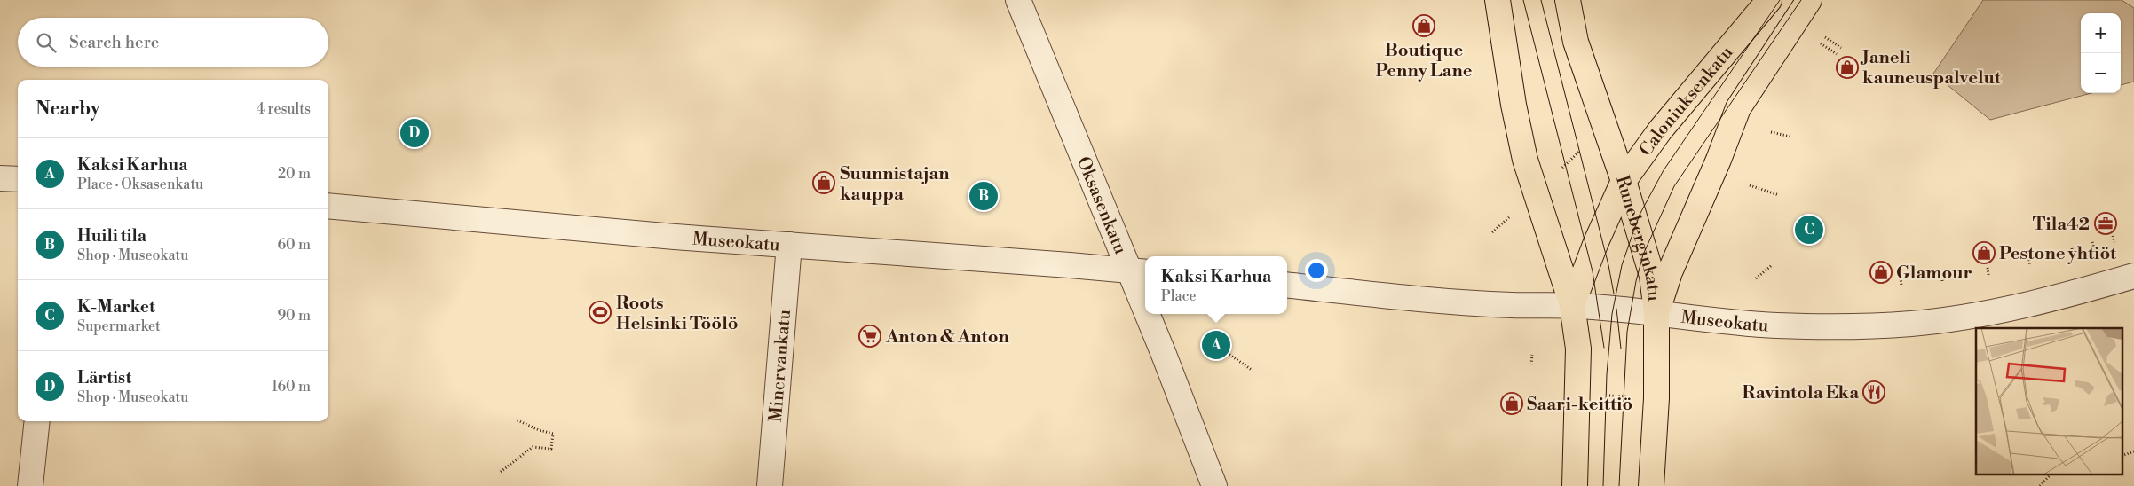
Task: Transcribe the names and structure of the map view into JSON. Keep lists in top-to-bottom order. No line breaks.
{"streets":{"main road":["Caloniuksenkatu","Runeberginkatu"],"street":["Oksasenkatu","Museokatu","Minervankatu"]},"crossings":[["Caloniuksenkatu","Runeberginkatu"],["Caloniuksenkatu","Museokatu"],["Oksasenkatu","Museokatu"],["Runeberginkatu","Museokatu"],["Museokatu","Minervankatu"]],"places":{"shop":["Boutique Penny Lane","Janeli kauneuspalvelut","Suunnistajan kauppa","Pestone yhtiöt","Glamour","Saari-keittiö"],"office":["Tila42"],"sports":["Roots Helsinki Töölö"],"supermarket":["Anton & Anton"],"restaurant":["Ravintola Eka"]},"page":{"map_buttons":["+","−"],"search":"Search here","heading":["Nearby","4 results"],"pins":["D","B","C","A"],"list":[{"mark":"A","name":"Kaksi Karhua","note":"Place · Oksasenkatu","value":"20 m"},{"mark":"B","name":"Huili tila","note":"Shop · Museokatu","value":"60 m"},{"mark":"C","name":"K-Market","note":"Supermarket","value":"90 m"},{"mark":"D","name":"Lärtist","note":"Shop · Museokatu","value":"160 m"}],"popup":["Kaksi Karhua","Place"]}}
